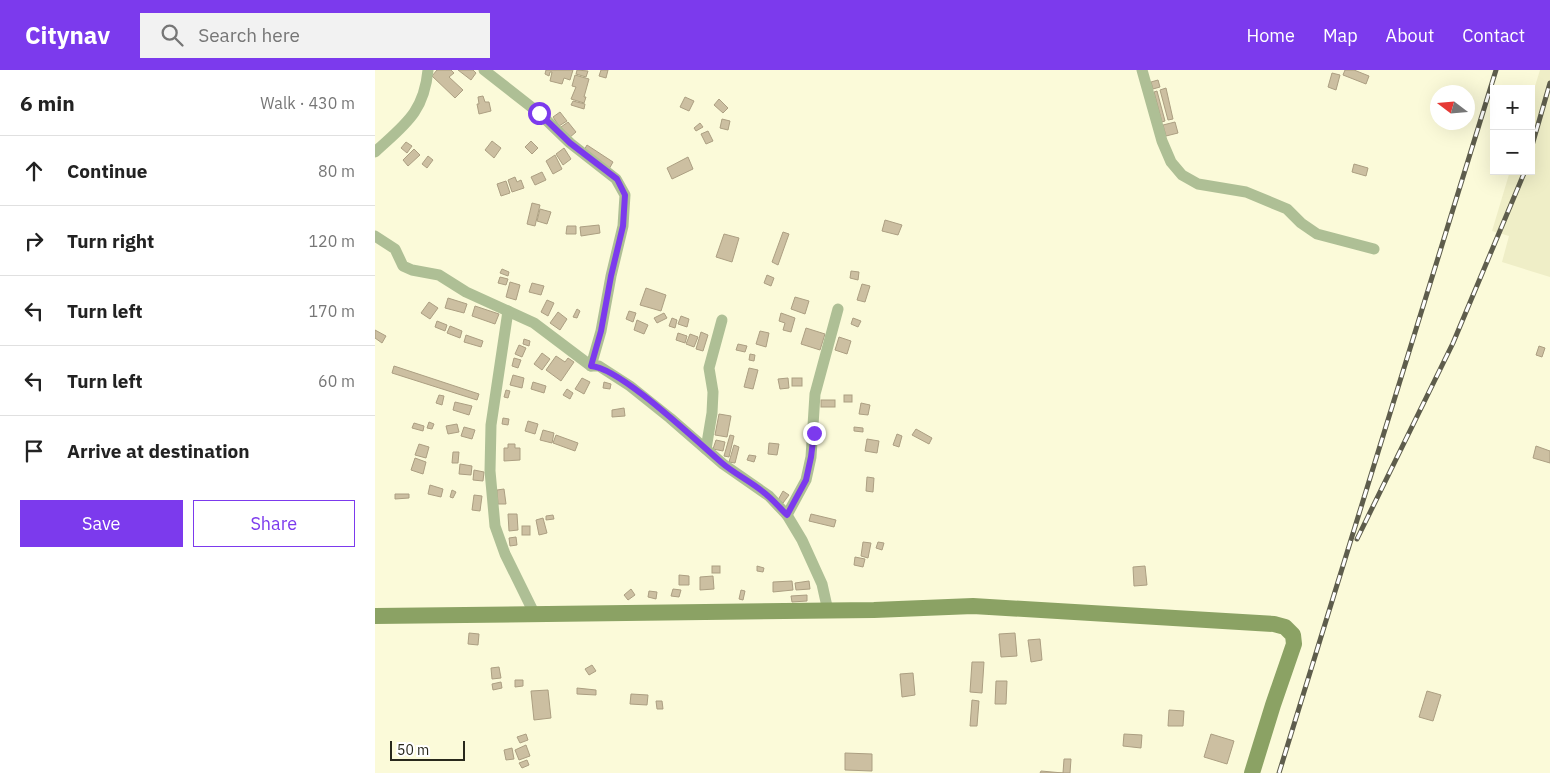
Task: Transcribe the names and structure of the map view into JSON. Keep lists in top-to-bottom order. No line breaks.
{"scale_bar":"50 m","north":"left","page":{"header":"Citynav","search":"Search here","nav":["Home","Map","About","Contact"],"heading":["6 min","Walk · 430 m"],"map_buttons":["+","−"],"list":[["Continue","80 m"],["Turn right","120 m"],["Turn left","170 m"],["Turn left","60 m"],"Arrive at destination"],"buttons":["Save","Share"],"scale":"50 m"}}
